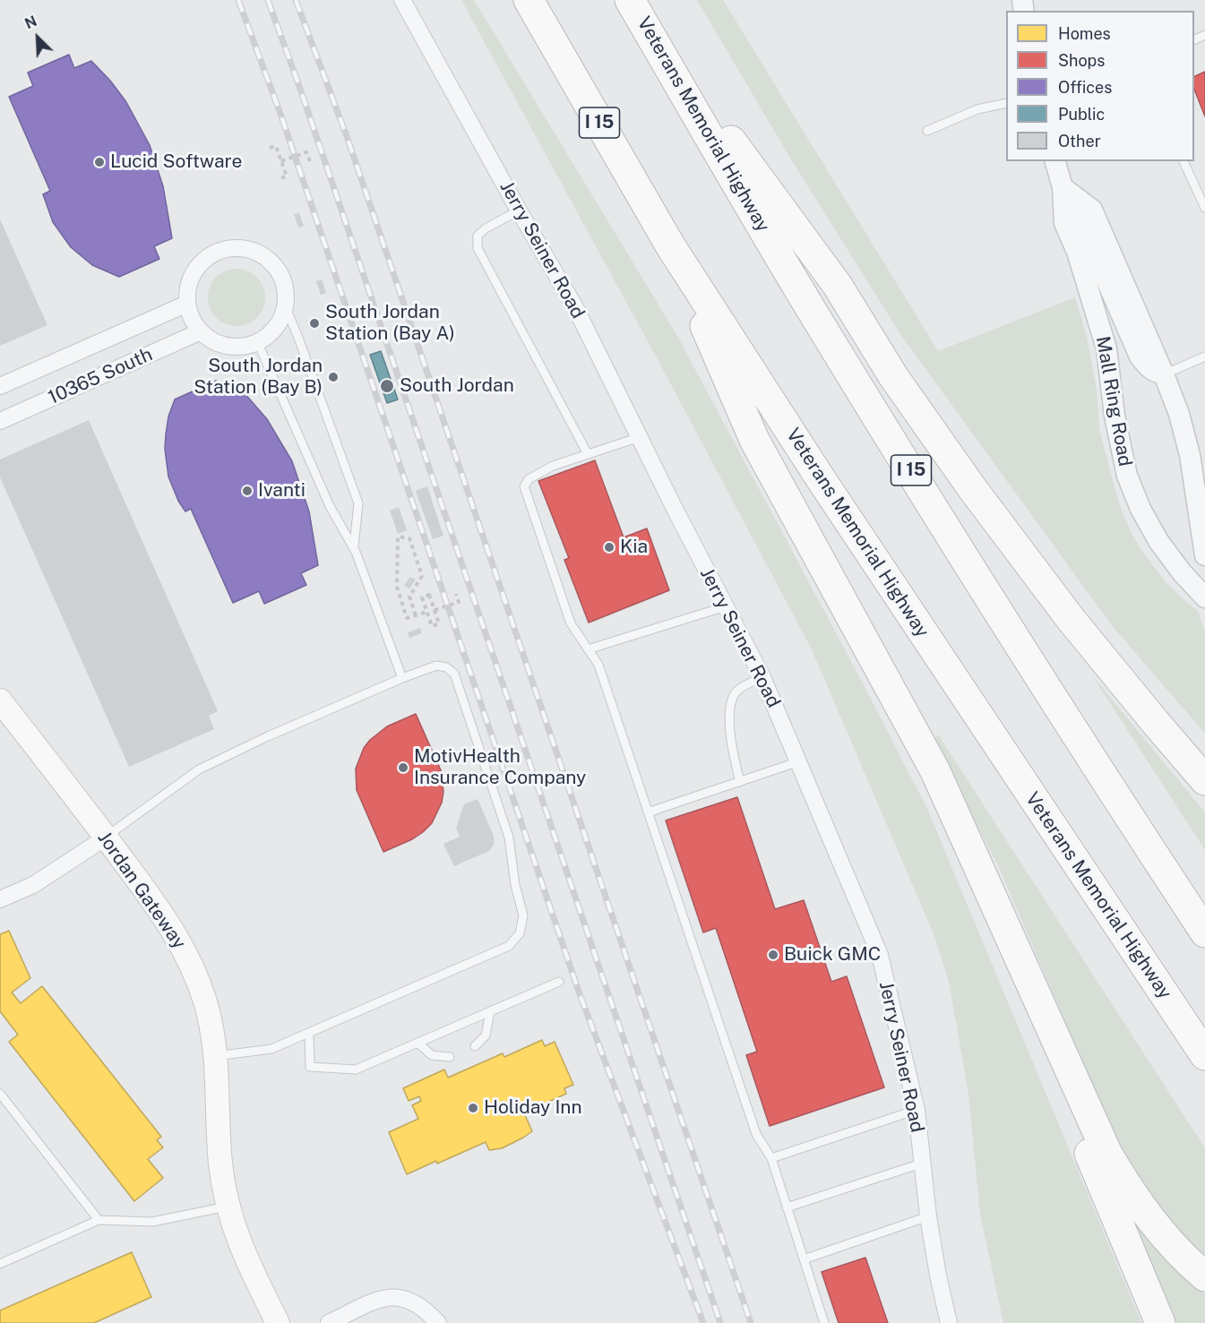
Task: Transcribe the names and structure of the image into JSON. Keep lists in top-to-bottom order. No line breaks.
{"streets":{"highway":["I 15","Veterans Memorial Highway"],"main road":["Jordan Gateway"],"street":["Jerry Seiner Road","10365 South","Mall Ring Road"]},"places":["Lucid Software","South Jordan Station (Bay A)","South Jordan Station (Bay B)","South Jordan","Ivanti","Kia","MotivHealth Insurance Company","Buick GMC","Holiday Inn"],"legend":["Homes","Shops","Offices","Public","Other"],"north":"top left"}
